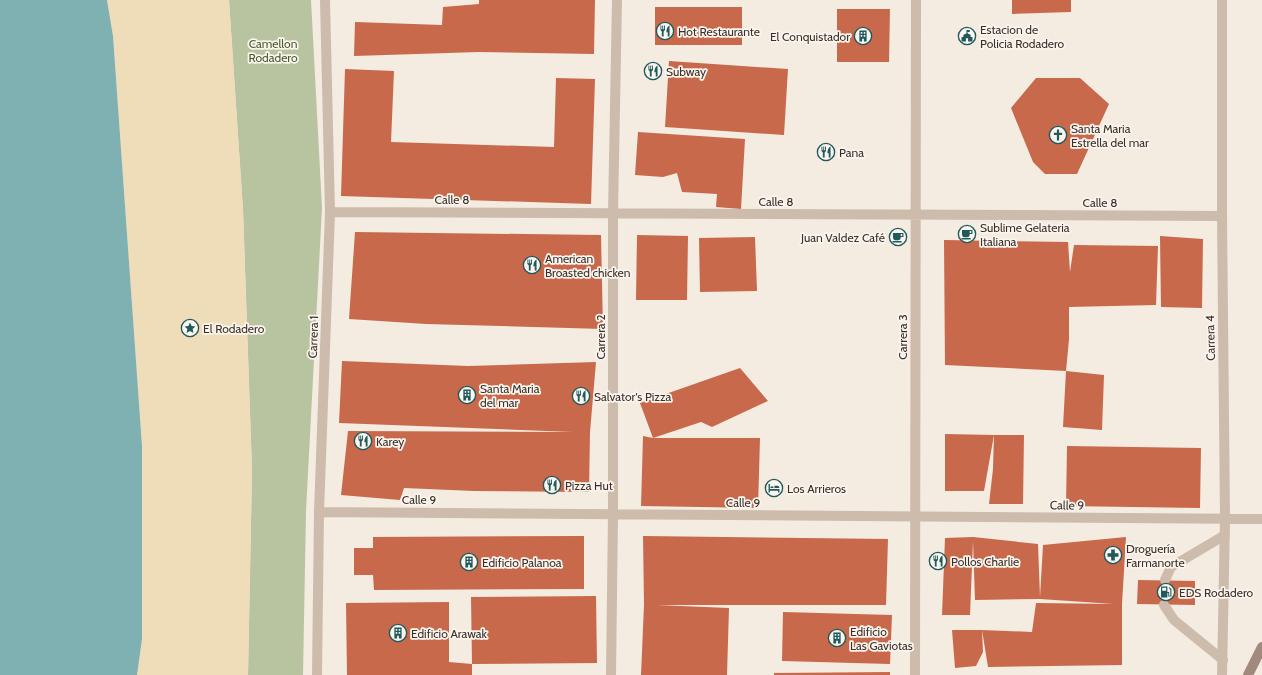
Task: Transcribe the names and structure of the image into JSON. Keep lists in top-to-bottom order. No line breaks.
{"streets":{"street":["Calle 8","Carrera 1","Carrera 2","Carrera 3","Carrera 4","Calle 9"]},"crossings":[["Calle 8","Carrera 1"],["Calle 8","Carrera 2"],["Calle 8","Carrera 3"],["Calle 8","Carrera 4"],["Carrera 1","Calle 9"],["Carrera 2","Calle 9"],["Carrera 3","Calle 9"],["Carrera 4","Calle 9"]],"parks":["Camellon Rodadero"],"places":{"restaurant":["Hot Restaurante","Subway","Pana","American Broasted chicken","Salvator's Pizza","Karey","Pizza Hut","Pollos Charlie"],"building":["El Conquistador","Santa Maria del mar","Edificio Palanoa","Edificio Arawak","Edificio Las Gaviotas"],"public building":["Estacion de Policia Rodadero"],"church":["Santa Maria Estrella del mar"],"cafe":["Sublime Gelateria Italiana","Juan Valdez Café"],"place":["El Rodadero"],"hotel":["Los Arrieros"],"pharmacy":["Droguería Farmanorte"],"fuel station":["EDS Rodadero"]}}
